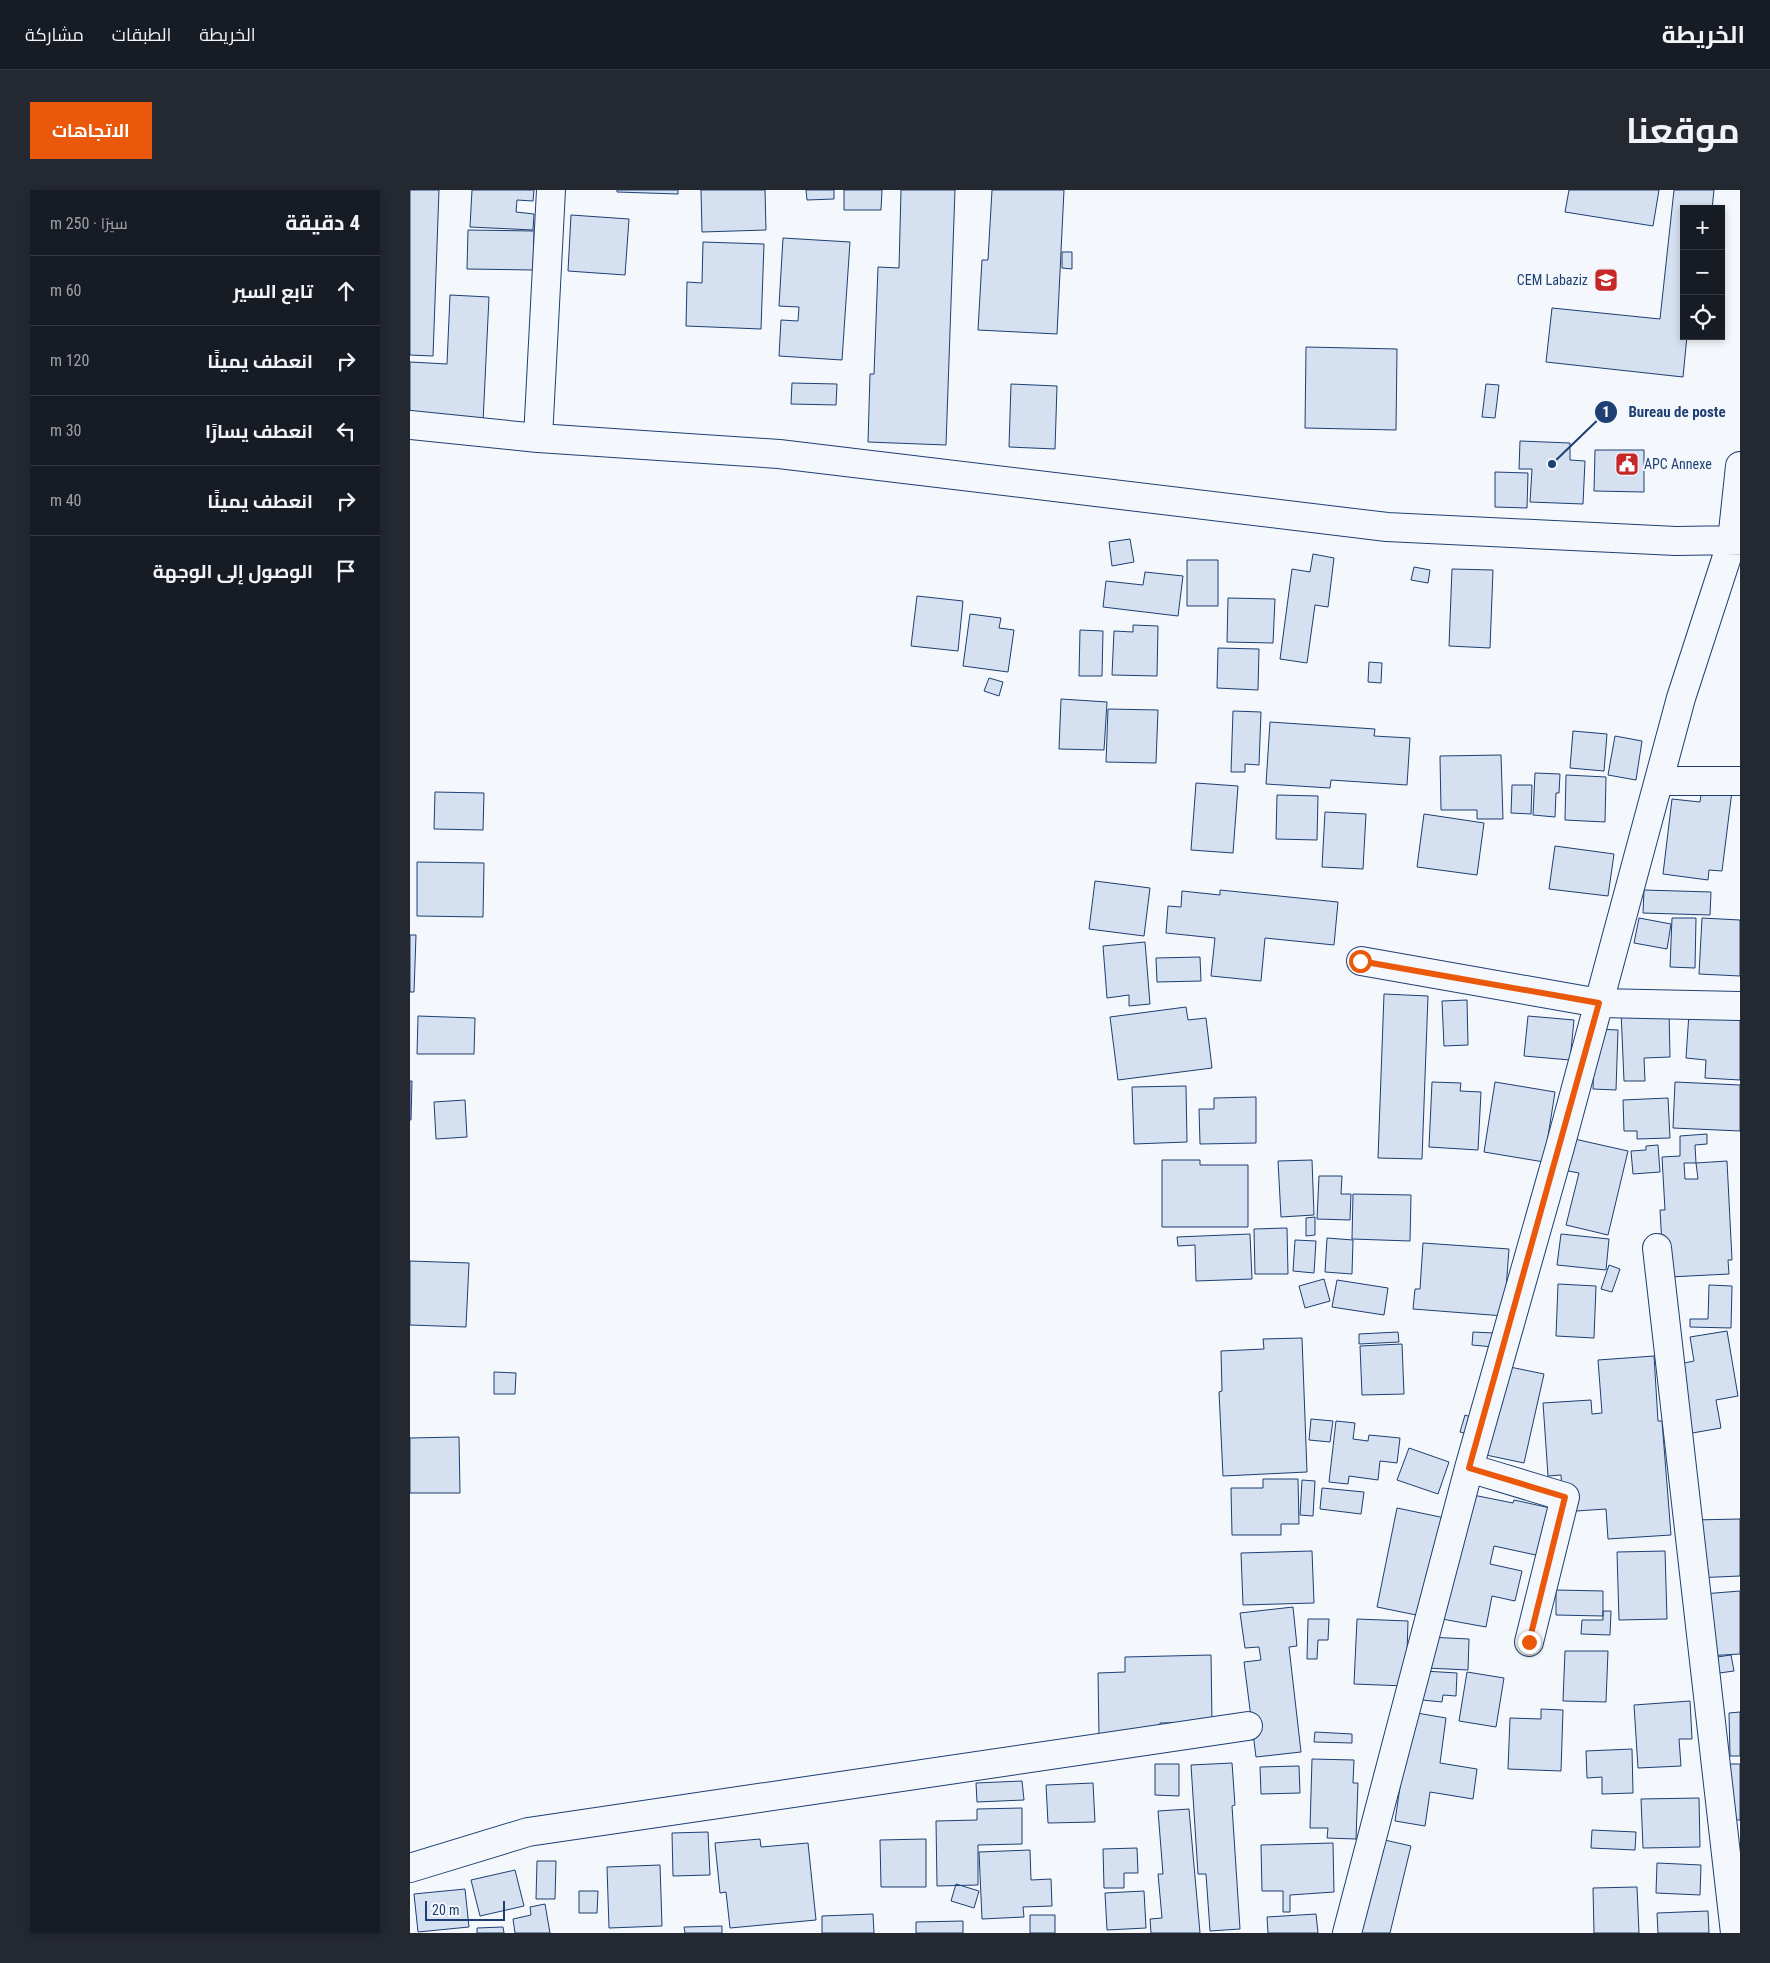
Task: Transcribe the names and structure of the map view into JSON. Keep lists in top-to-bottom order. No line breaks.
{"places":{"school or university":["CEM Labaziz"],"other":["Bureau de poste"],"public building":["APC Annexe"]},"scale_bar":"20 m","page":{"header":"الخريطة","nav":["الخريطة","الطبقات","مشاركة"],"title":"موقعنا","buttons":"الاتجاهات","heading":["4 دقيقة","سيرًا · 250 m"],"map_buttons":["+","−"],"list":[["تابع السير","60 m"],["انعطف يمينًا","120 m"],["انعطف يسارًا","30 m"],["انعطف يمينًا","40 m"],"الوصول إلى الوجهة"],"scale":"20 m"}}
